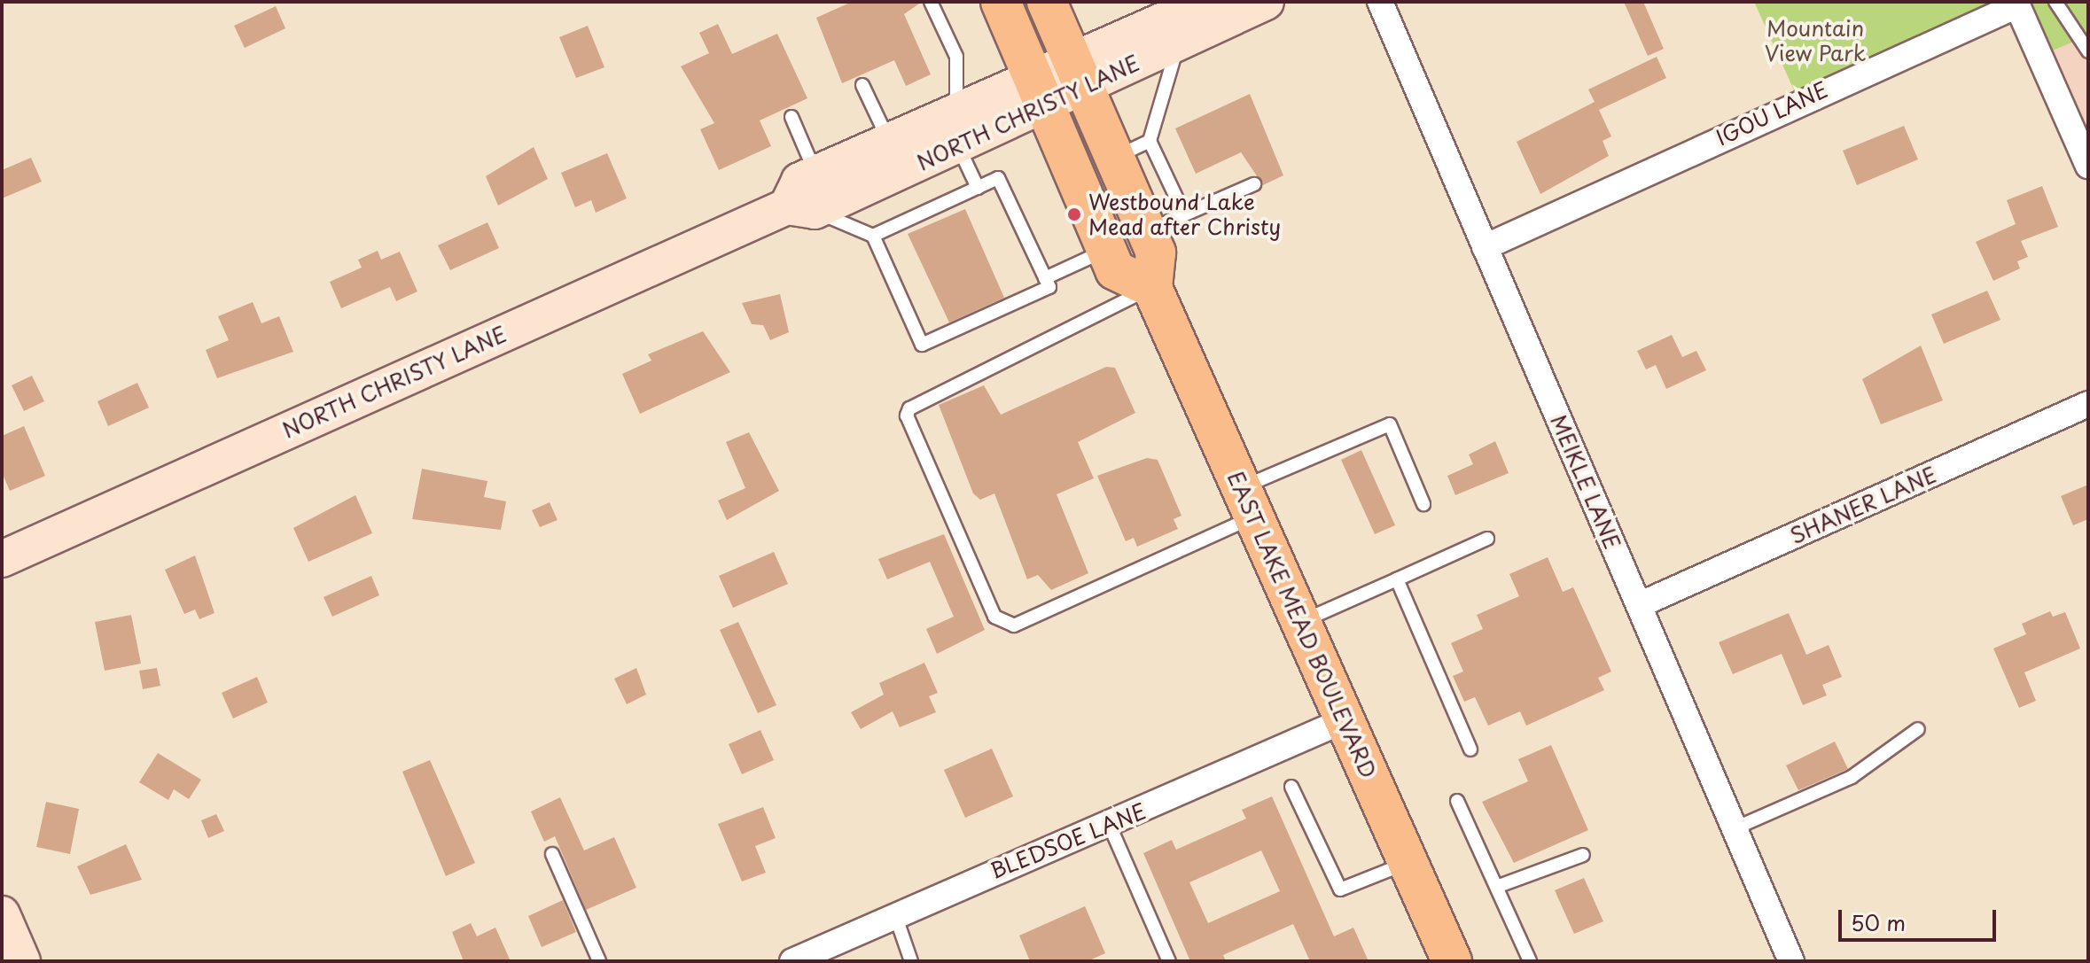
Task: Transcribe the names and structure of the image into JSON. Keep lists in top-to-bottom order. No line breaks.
{"streets":{"main road":["EAST LAKE MEAD BOULEVARD"],"street":["NORTH CHRISTY LANE","IGOU LANE","MEIKLE LANE","SHANER LANE","BLEDSOE LANE"]},"crossings":[["NORTH CHRISTY LANE","EAST LAKE MEAD BOULEVARD"],["IGOU LANE","MEIKLE LANE"],["MEIKLE LANE","SHANER LANE"],["EAST LAKE MEAD BOULEVARD","BLEDSOE LANE"]],"parks":["Mountain View Park"],"places":["Westbound Lake Mead after Christy"],"scale_bar":"50 m"}
